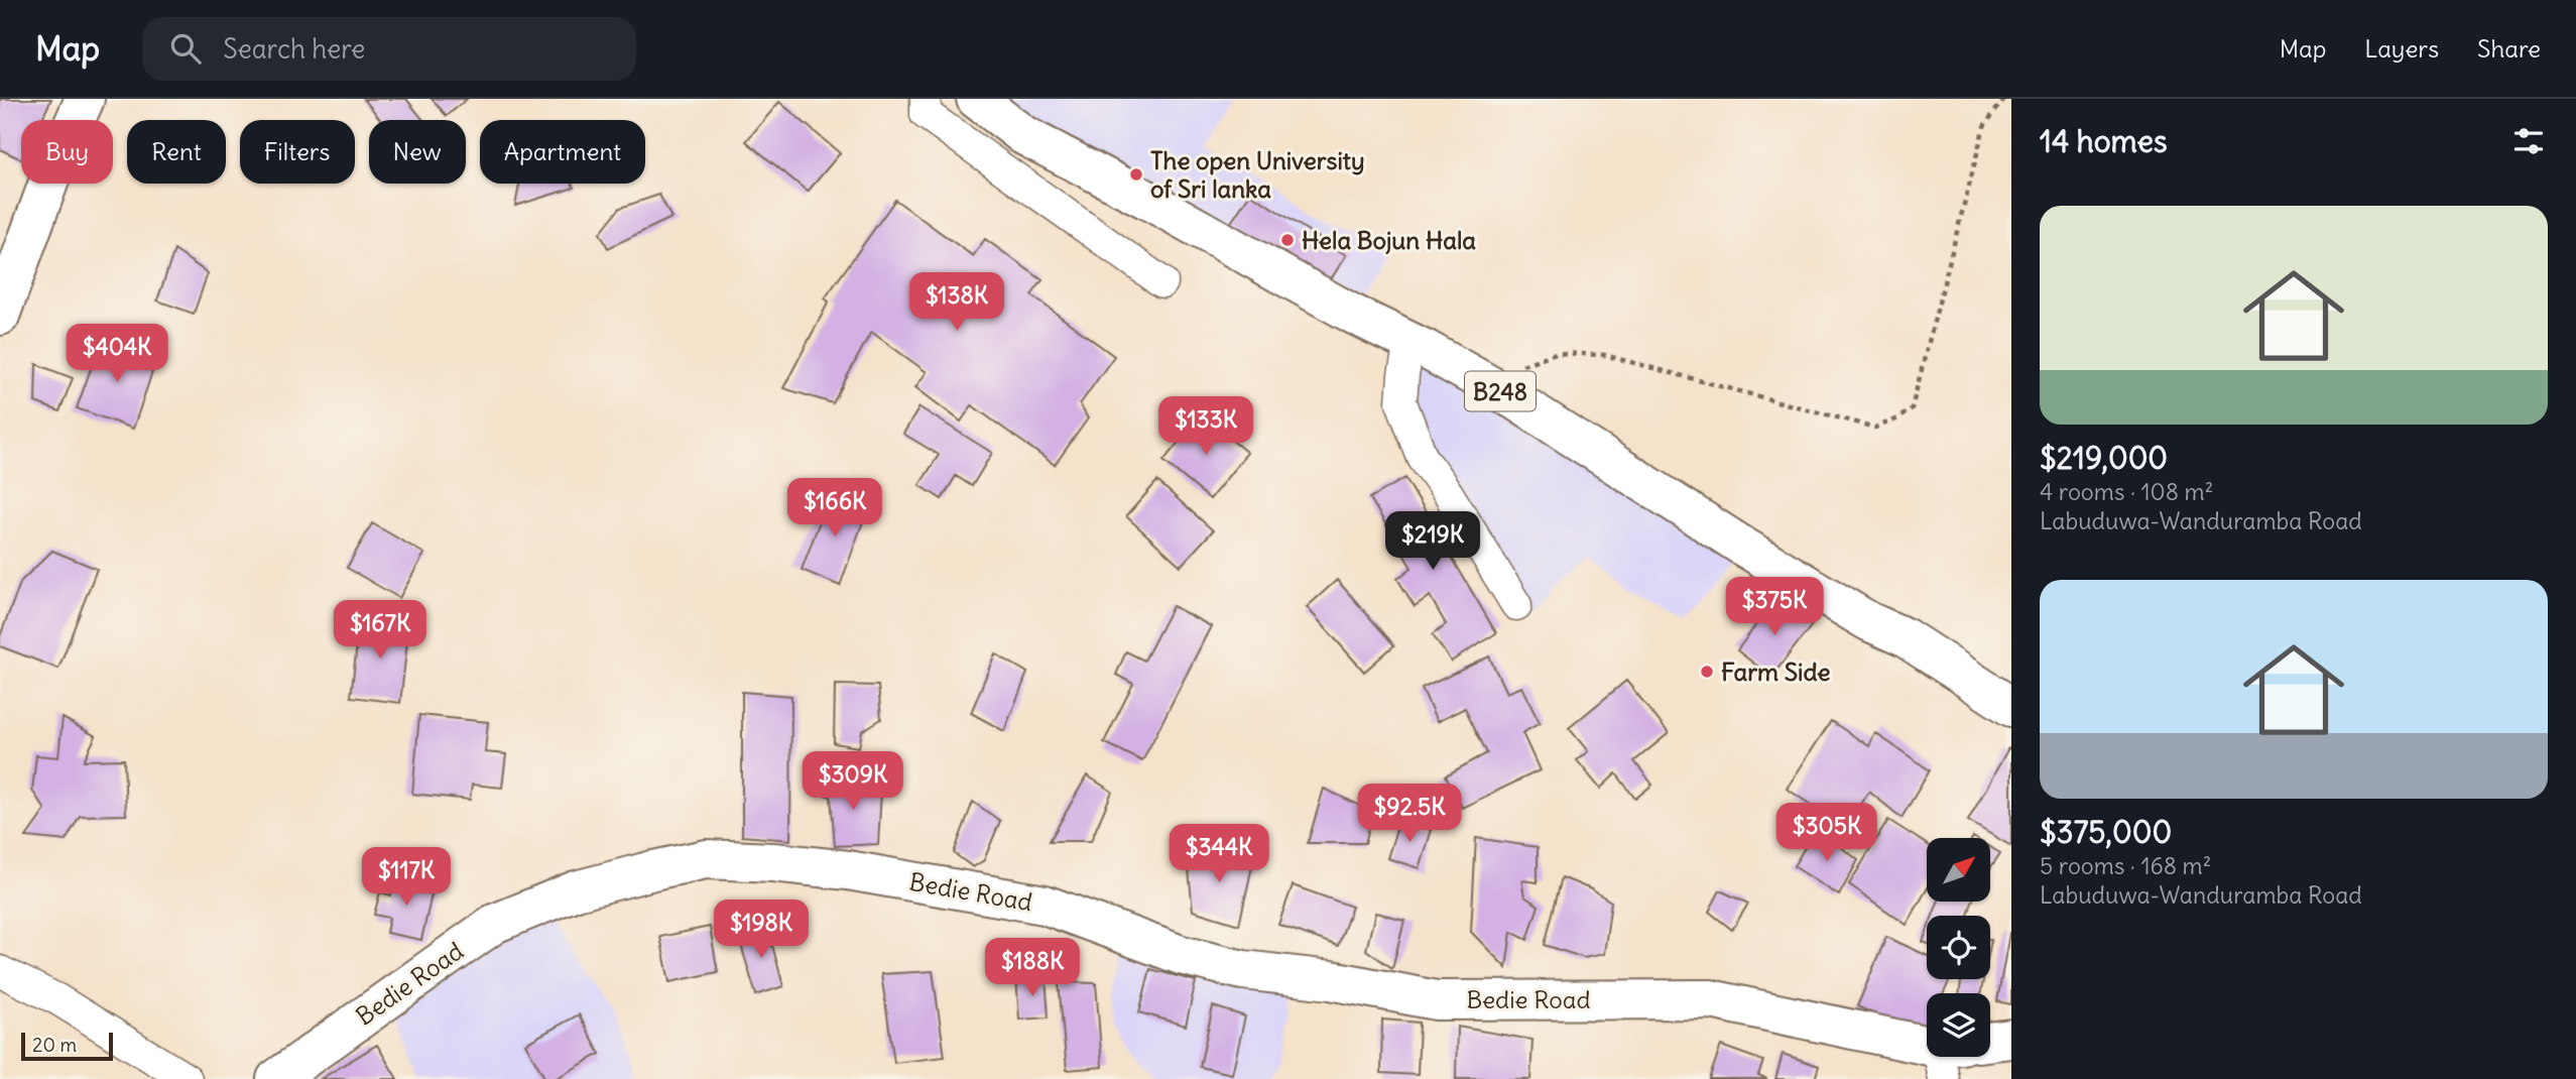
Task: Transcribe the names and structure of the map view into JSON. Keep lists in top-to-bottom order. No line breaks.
{"streets":{"street":["B248","Bedie Road"]},"places":["The open University of Sri lanka","Hela Bojun Hala","Farm Side"],"scale_bar":"20 m","north":"top right","page":{"header":"Map","search":"Search here","nav":["Map","Layers","Share"],"heading":"14 homes","chip":["Buy","Rent","Filters","New","Apartment"],"list":[{"name":"$219,000","note":"4 rooms · 108 m² · Labuduwa-Wanduramba Road"},{"name":"$375,000","note":"5 rooms · 168 m² · Labuduwa-Wanduramba Road"}],"price":["$138K","$404K","$133K","$166K","$219K","$375K","$167K","$309K","$92.5K","$305K","$344K","$117K","$198K","$188K"],"scale":"20 m"}}
